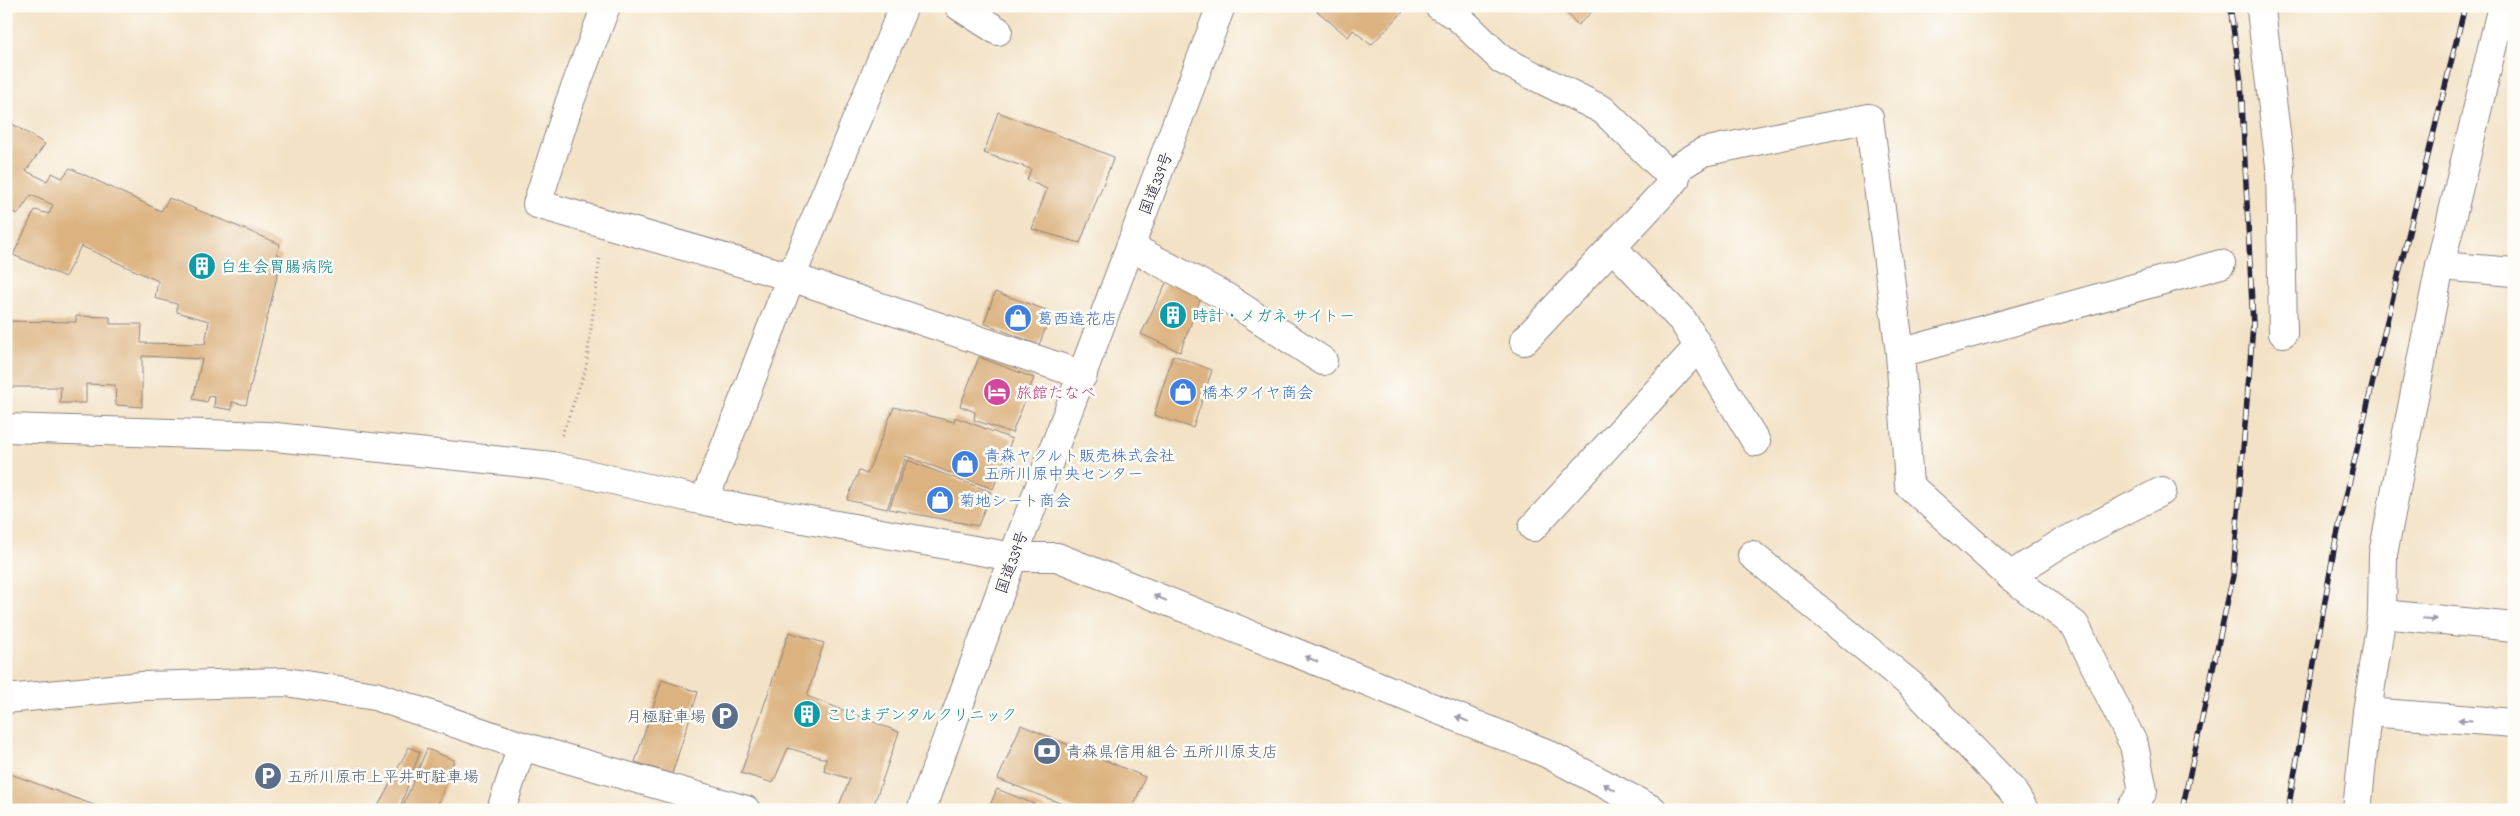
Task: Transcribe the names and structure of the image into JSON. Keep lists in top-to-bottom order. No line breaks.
{"streets":{"main road":["国道339号"]},"places":{"building":["白生会胃腸病院","時計・メガネ サイトー","こじまデンタルクリニック"],"shop":["葛西造花店","橋本タイヤ商会","青森ヤクルト販売株式会社 五所川原中央センター","菊地シート商会"],"hotel":["旅館たなべ"],"parking":["月極駐車場","五所川原市上平井町駐車場"],"bank":["青森県信用組合 五所川原支店"]}}
